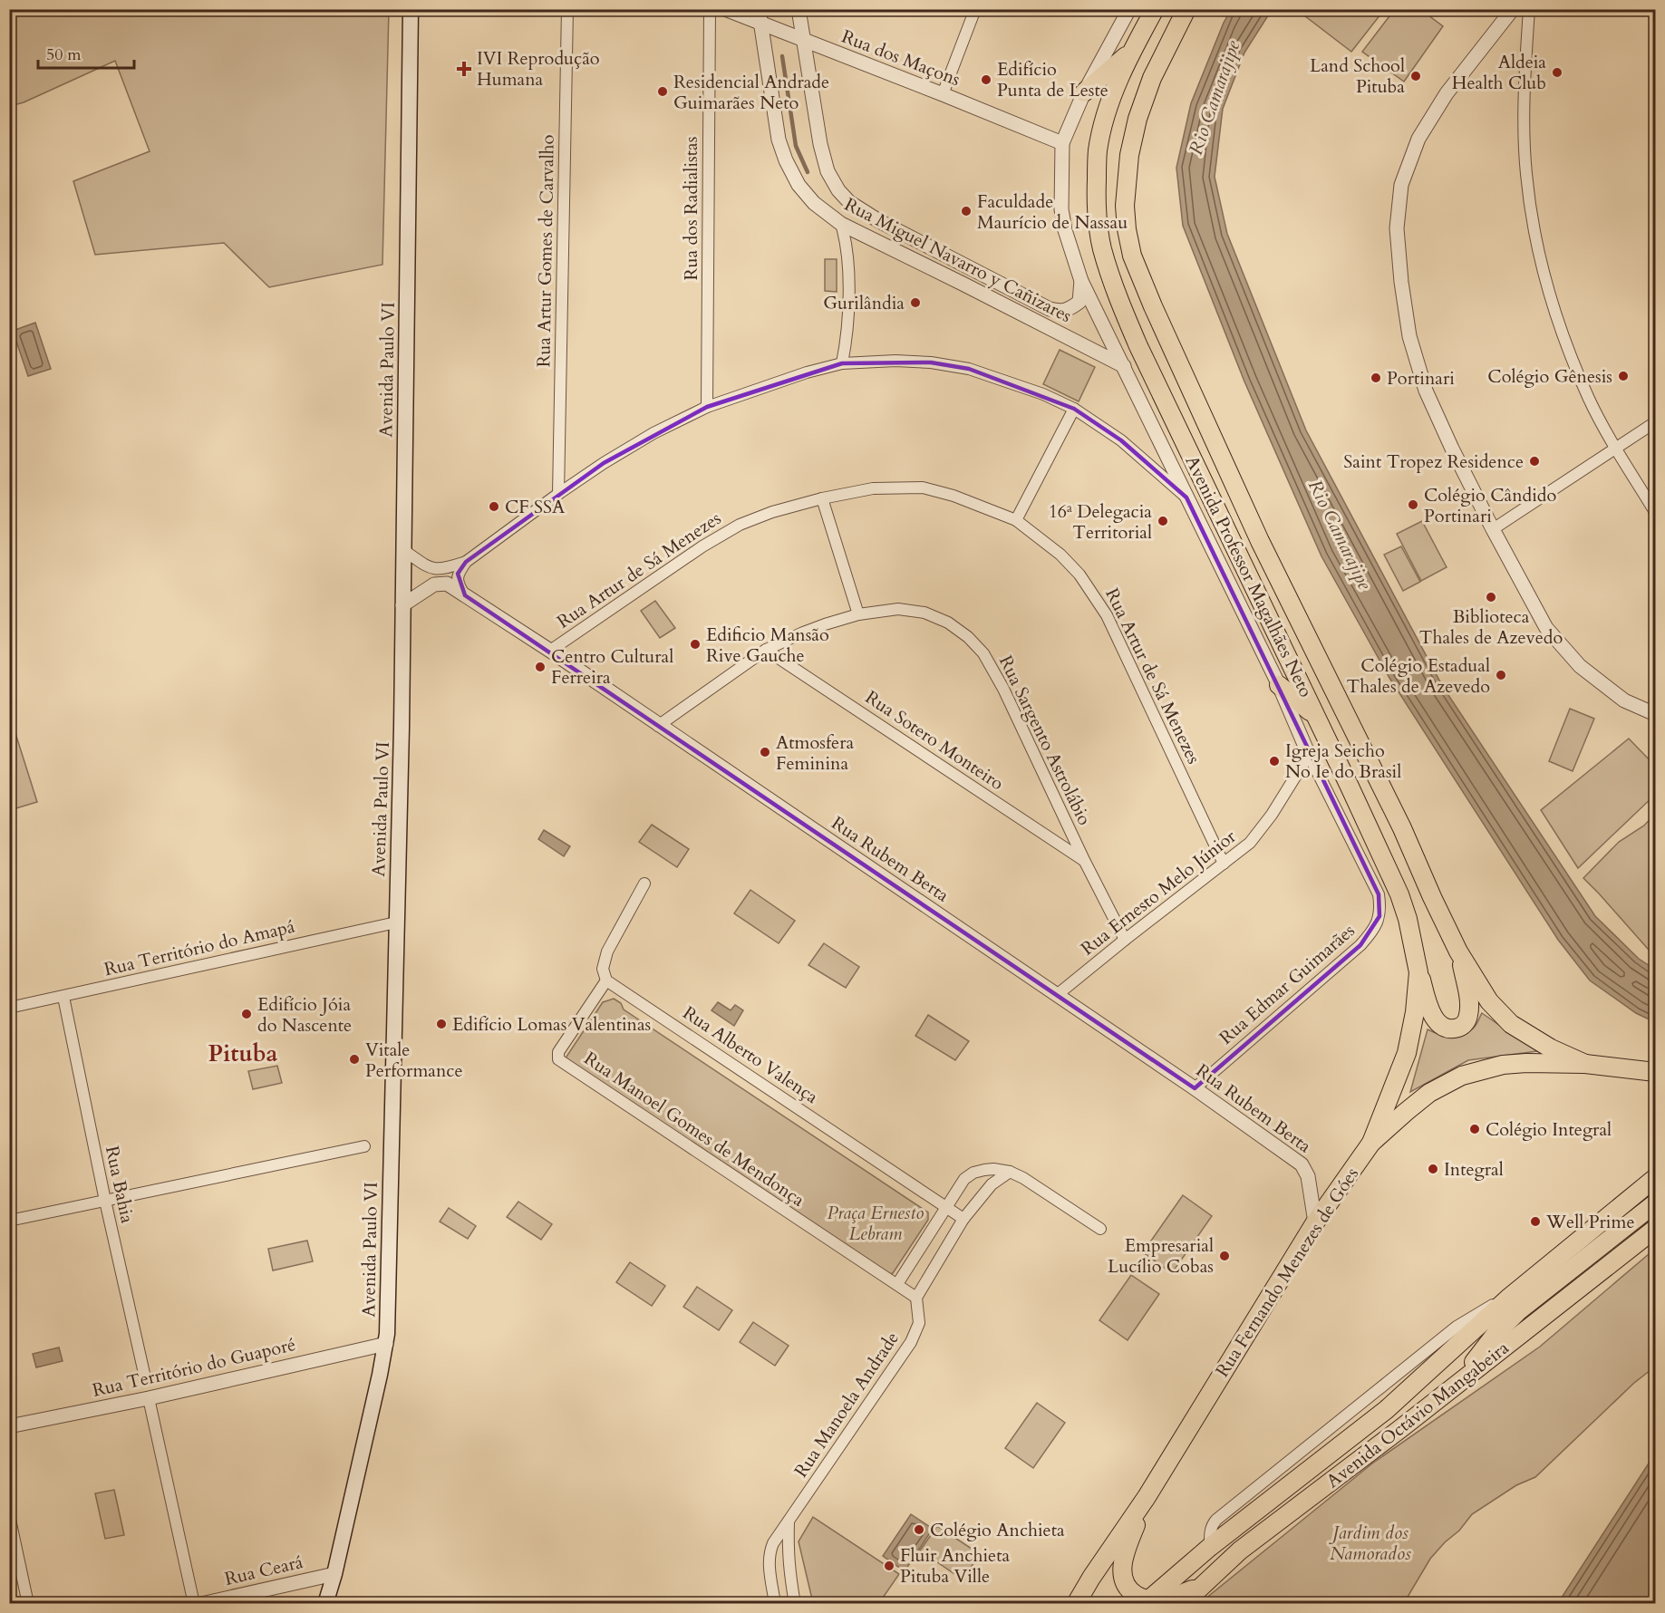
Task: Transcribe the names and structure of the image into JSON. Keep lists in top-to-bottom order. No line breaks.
{"streets":{"main road":["Avenida Paulo VI","Avenida Professor Magalhães Neto","Rua Fernando Menezes de Góes","Avenida Octávio Mangabeira"],"street":["Rua dos Maçons","Rua dos Radialistas","Rua Artur Gomes de Carvalho","Rua Miguel Navarro y Cañizares","Rua Artur de Sá Menezes","Rua Sotero Monteiro","Rua Sargento Astrolábio","Rua Rubem Berta","Rua Ernesto Melo Júnior","Rua Território do Amapá","Rua Edmar Guimarães","Rua Alberto Valença","Rua Manoel Gomes de Mendonça","Rua Bahia","Rua Território do Guaporé","Rua Manoela Andrade","Rua Ceará"]},"crossings":[["Rua dos Maçons","Rua Miguel Navarro y Cañizares"],["Rua dos Maçons","Avenida Professor Magalhães Neto"],["Rua Miguel Navarro y Cañizares","Avenida Professor Magalhães Neto"],["Avenida Paulo VI","Rua Rubem Berta"],["Avenida Paulo VI","Rua Território do Amapá"],["Avenida Paulo VI","Rua Território do Guaporé"],["Avenida Paulo VI","Rua Ceará"],["Rua Artur de Sá Menezes","Rua Rubem Berta"],["Rua Artur de Sá Menezes","Rua Ernesto Melo Júnior"],["Avenida Professor Magalhães Neto","Rua Ernesto Melo Júnior"],["Avenida Professor Magalhães Neto","Rua Edmar Guimarães"],["Avenida Professor Magalhães Neto","Rua Fernando Menezes de Góes"],["Rua Sotero Monteiro","Rua Sargento Astrolábio"],["Rua Sargento Astrolábio","Rua Rubem Berta"],["Rua Sargento Astrolábio","Rua Ernesto Melo Júnior"],["Rua Rubem Berta","Rua Ernesto Melo Júnior"],["Rua Rubem Berta","Rua Edmar Guimarães"],["Rua Rubem Berta","Rua Fernando Menezes de Góes"],["Rua Território do Amapá","Rua Bahia"],["Rua Alberto Valença","Rua Manoel Gomes de Mendonça"],["Rua Manoel Gomes de Mendonça","Rua Manoela Andrade"]],"districts":["Pituba"],"water":["Rio Camarajipe"],"parks":["Praça Ernesto Lebram","Jardim dos Namorados"],"places":{"health":["IVI Reprodução Humana"],"other":["Aldeia Health Club","Land School Pituba","Edifício Punta de Leste","Residencial Andrade Guimarães Neto","Faculdade Maurício de Nassau","Gurilândia","Colégio Gênesis","Portinari","Saint Tropez Residence","Colégio Cândido Portinari","CF SSA","16ª Delegacia Territorial","Biblioteca Thales de Azevedo","Edificio Mansão Rive Gauche","Centro Cultural Ferreira","Colégio Estadual Thales de Azevedo","Atmosfera Feminina","Igreja Seicho No Ie do Brasil","Edifício Jóia do Nascente","Edifício Lomas Valentinas","Vitale Performance","Colégio Integral","Integral","Well Prime","Empresarial Lucílio Cobas","Colégio Anchieta","Fluir Anchieta Pituba Ville"]},"scale_bar":"50 m"}
